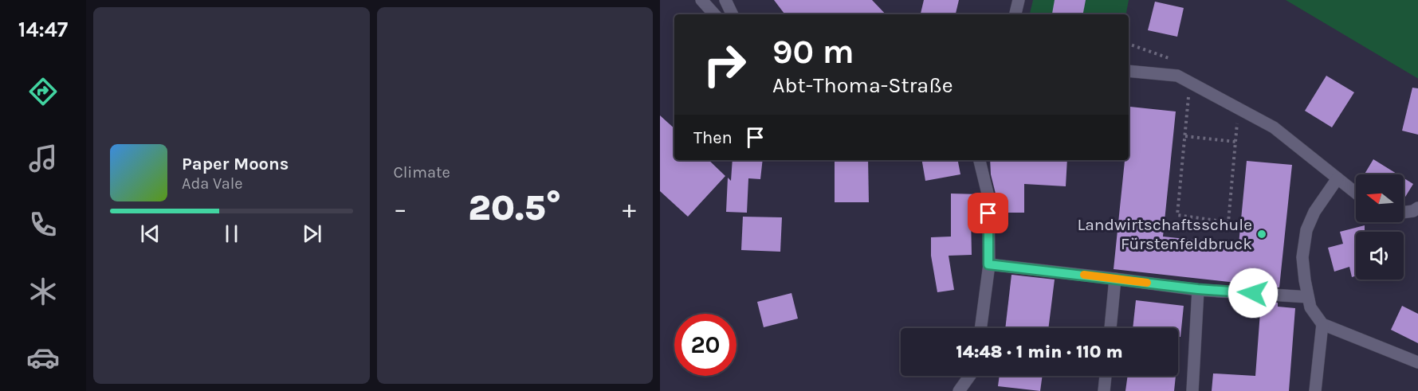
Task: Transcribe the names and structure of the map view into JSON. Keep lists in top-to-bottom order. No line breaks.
{"places":["Landwirtschaftsschule Fürstenfeldbruck"],"north":"left","page":{"tabs":"14:47","tile":"Climate","turn":["90 m","Abt-Thoma-Straße"],"then":"Then","song":["Paper Moons","Ada Vale"],"heat":["−","20.5°","+"],"limit":"20","trip":"14:48 · 1 min · 110 m"}}
